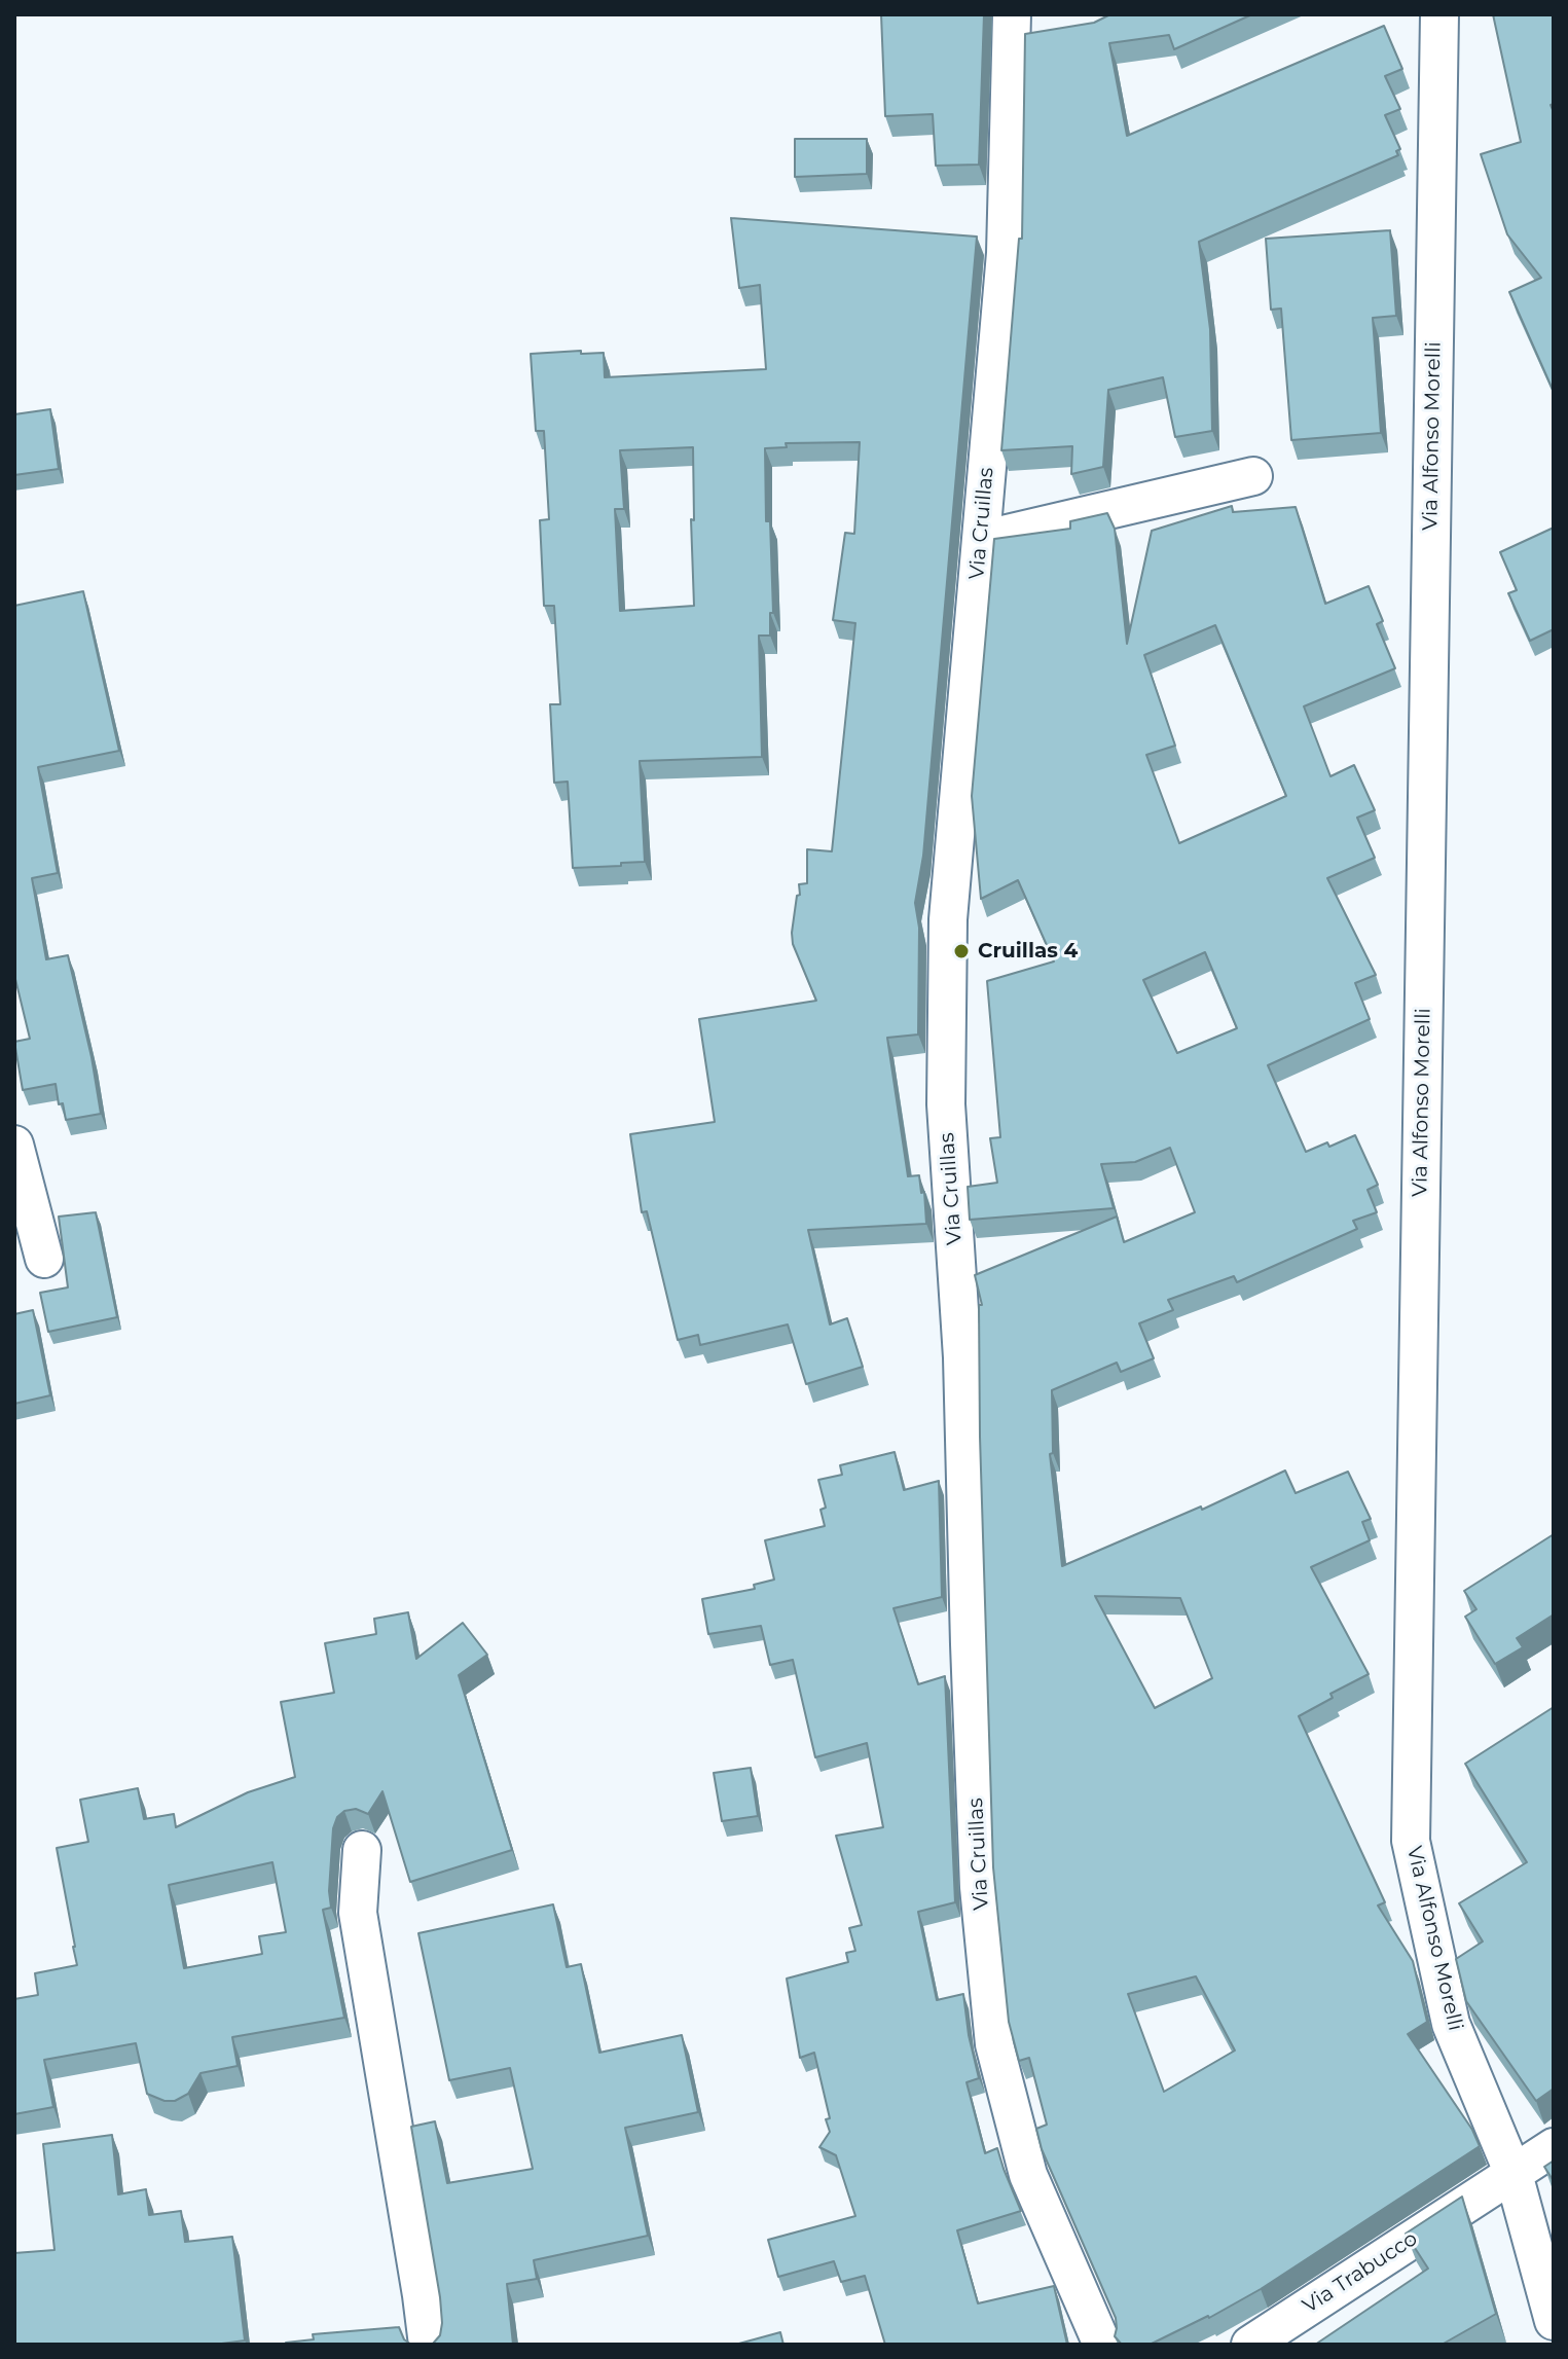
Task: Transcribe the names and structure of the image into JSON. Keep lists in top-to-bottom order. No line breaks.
{"streets":{"street":["Via Alfonso Morelli","Via Cruillas","Via Trabucco"]},"crossings":[["Via Alfonso Morelli","Via Trabucco"]],"places":["Cruillas 4"]}
